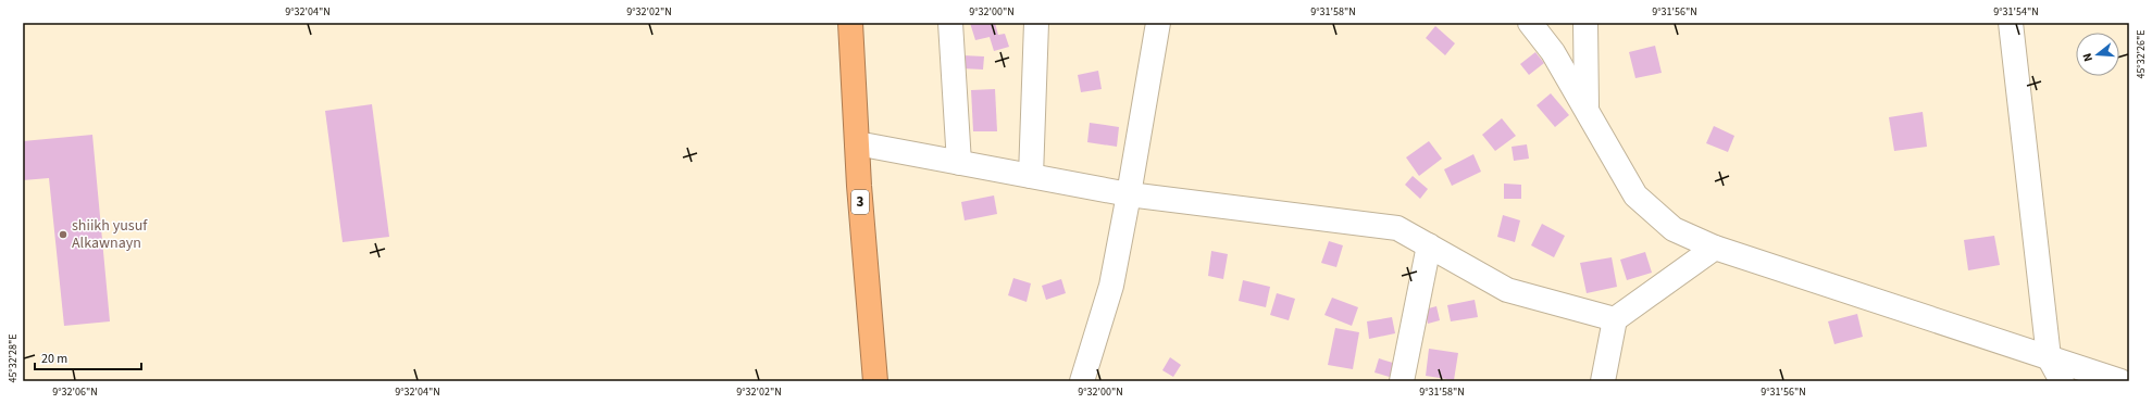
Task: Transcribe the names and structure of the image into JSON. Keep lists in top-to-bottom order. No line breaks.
{"streets":{"highway":["3"]},"places":["shiikh yusuf Alkawnayn"],"scale_bar":"20 m","north":"left","coordinates":["9°32'04\"N","9°32'02\"N","9°32'00\"N","9°31'58\"N","9°31'56\"N","9°31'54\"N","45°32'26\"E","45°32'28\"E","9°32'06\"N"]}
